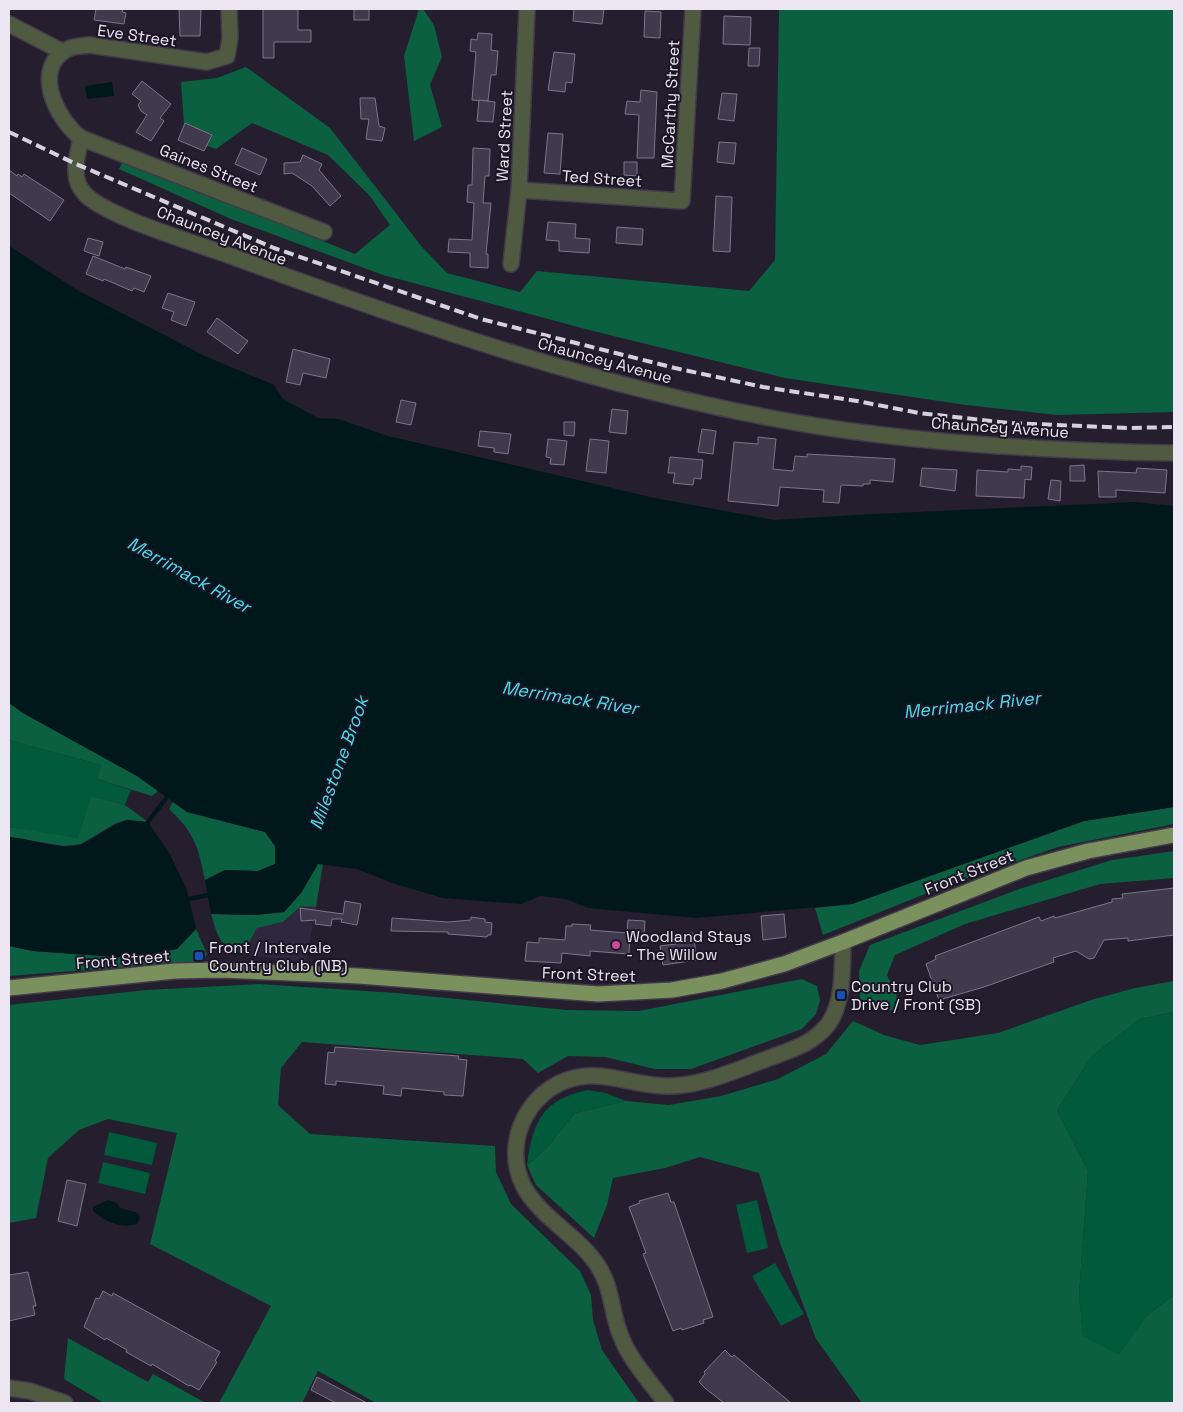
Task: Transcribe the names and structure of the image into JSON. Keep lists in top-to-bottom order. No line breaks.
{"streets":{"main road":["Front Street"],"street":["Eve Street","McCarthy Street","Ward Street","Gaines Street","Ted Street","Chauncey Avenue"]},"crossings":[["McCarthy Street","Ted Street"],["Ward Street","Ted Street"],["Gaines Street","Chauncey Avenue"]],"water":["Merrimack River","Milestone Brook"],"places":{"other":["Woodland Stays - The Willow"],"transit":["Front / Intervale Country Club (NB)","Country Club Drive / Front (SB)"]}}
